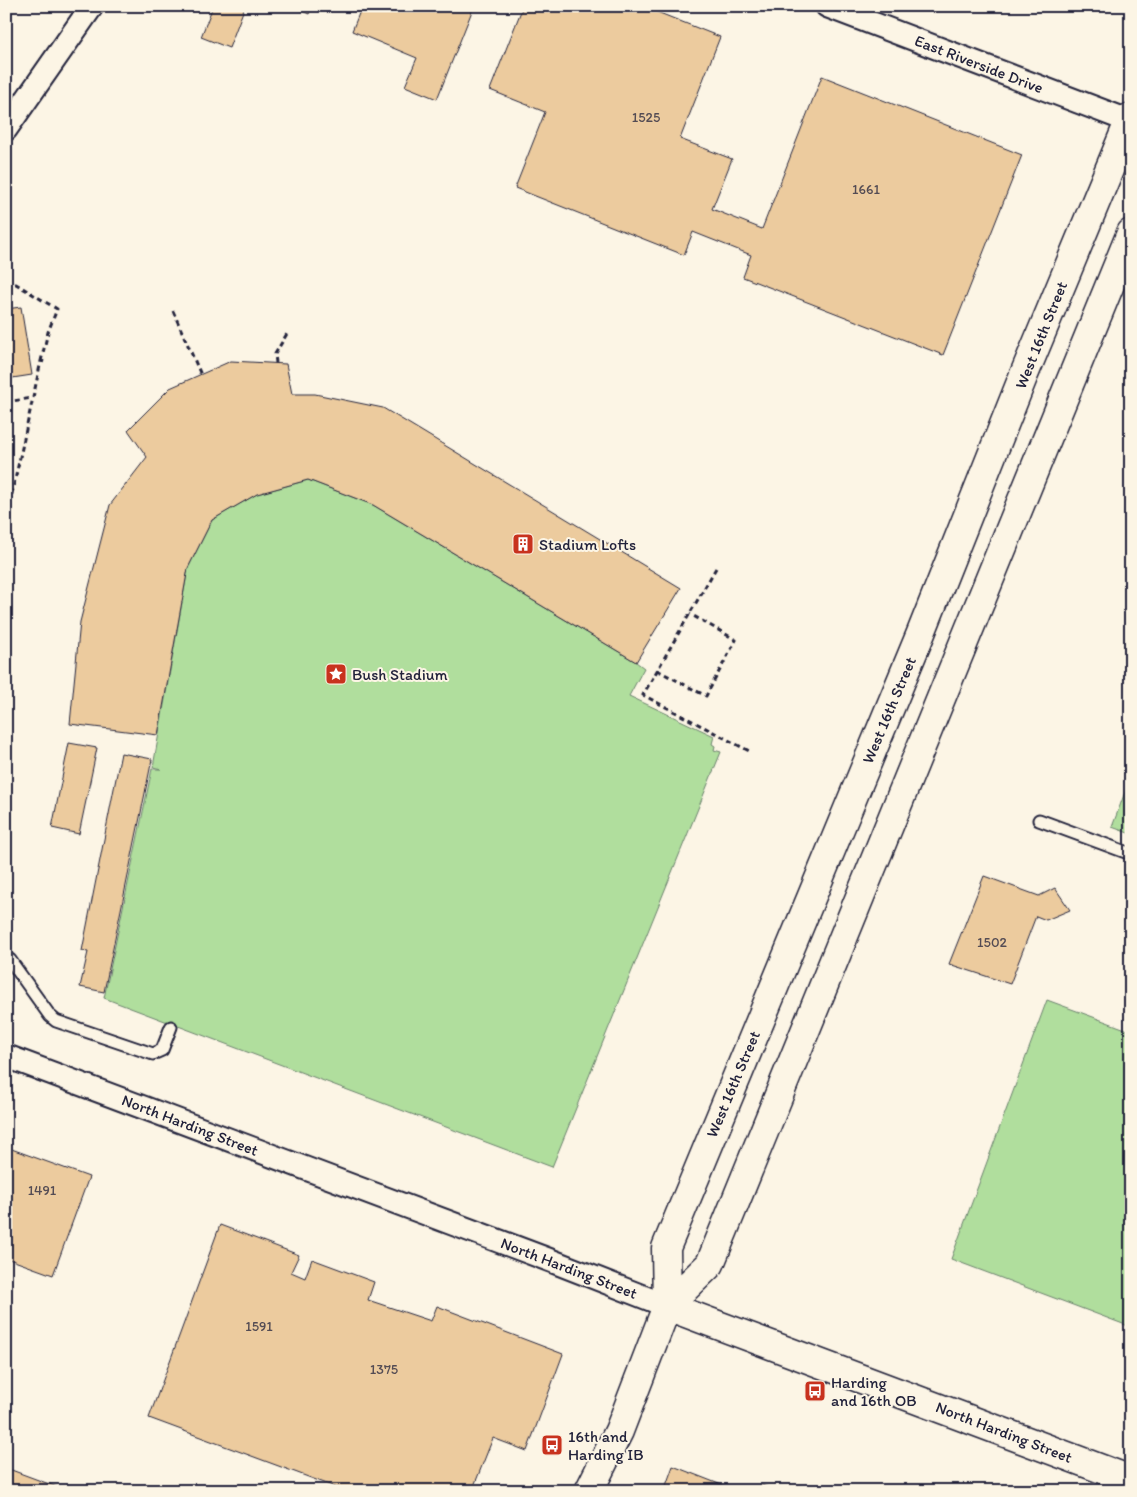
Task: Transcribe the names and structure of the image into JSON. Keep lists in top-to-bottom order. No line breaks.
{"streets":{"main road":["West 16th Street","North Harding Street"],"street":["East Riverside Drive"]},"crossings":[["East Riverside Drive","West 16th Street"],["West 16th Street","North Harding Street"]],"places":{"building":["Stadium Lofts"],"place":["Bush Stadium"],"bus stop":["Harding and 16th OB","16th and Harding IB"]},"house_numbers":["1525","1661","1502","1491","1591","1375"]}
